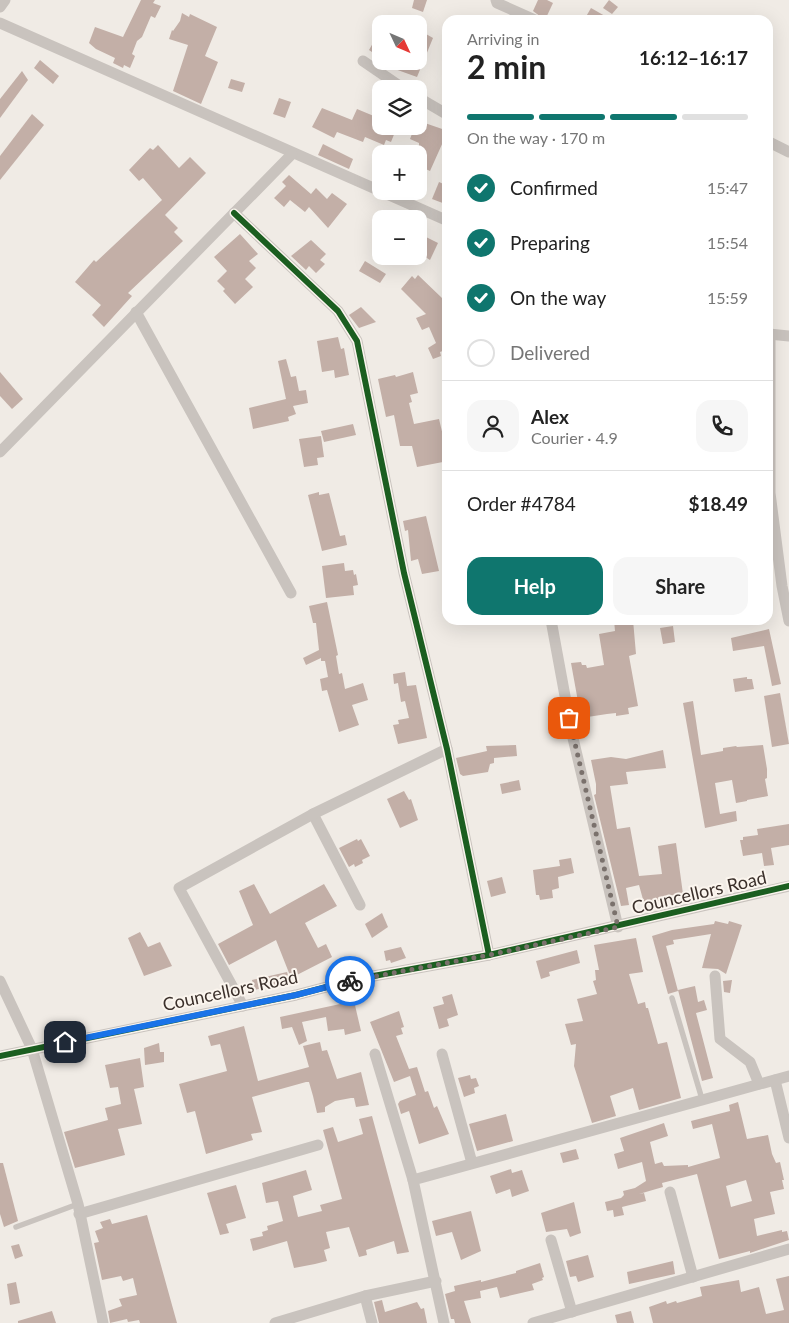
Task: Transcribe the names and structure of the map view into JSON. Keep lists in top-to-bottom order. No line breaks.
{"streets":{"street":["Councellors Road"]},"north":"bottom right","page":{"map_buttons":["+","−"],"heading":["2 min","Arriving in","16:12–16:17"],"panel":["Alex","Courier · 4.9","Order #4784","$18.49"],"bar":"On the way · 170 m","list":[["Confirmed","15:47"],["Preparing","15:54"],["On the way","15:59"],"Delivered"],"buttons":["Help","Share"]}}
